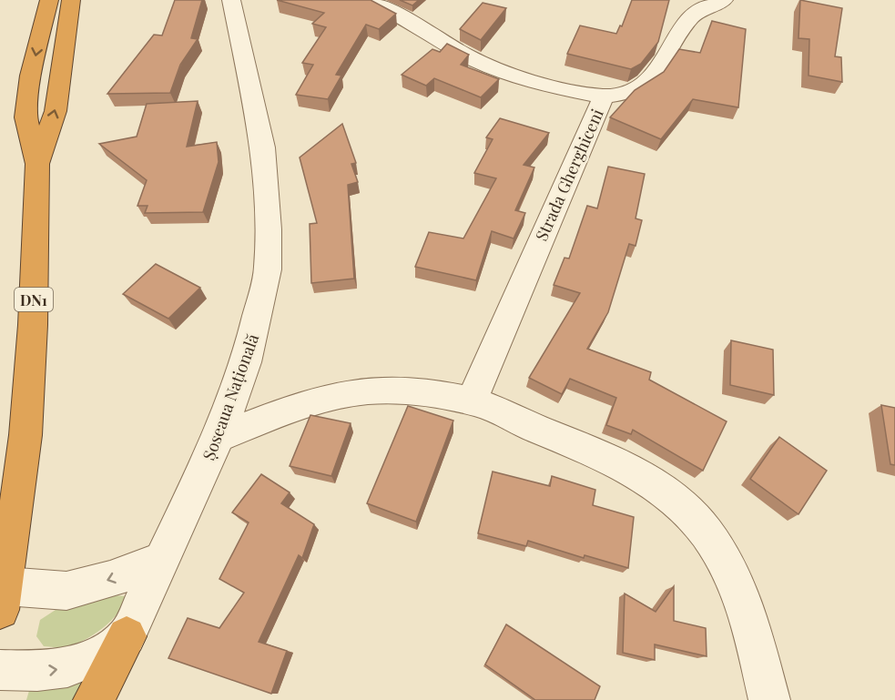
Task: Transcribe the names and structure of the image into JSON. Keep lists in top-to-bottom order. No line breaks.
{"streets":{"highway":["DN1"],"street":["Strada Gherghiceni","Șoseaua Națională"]}}
